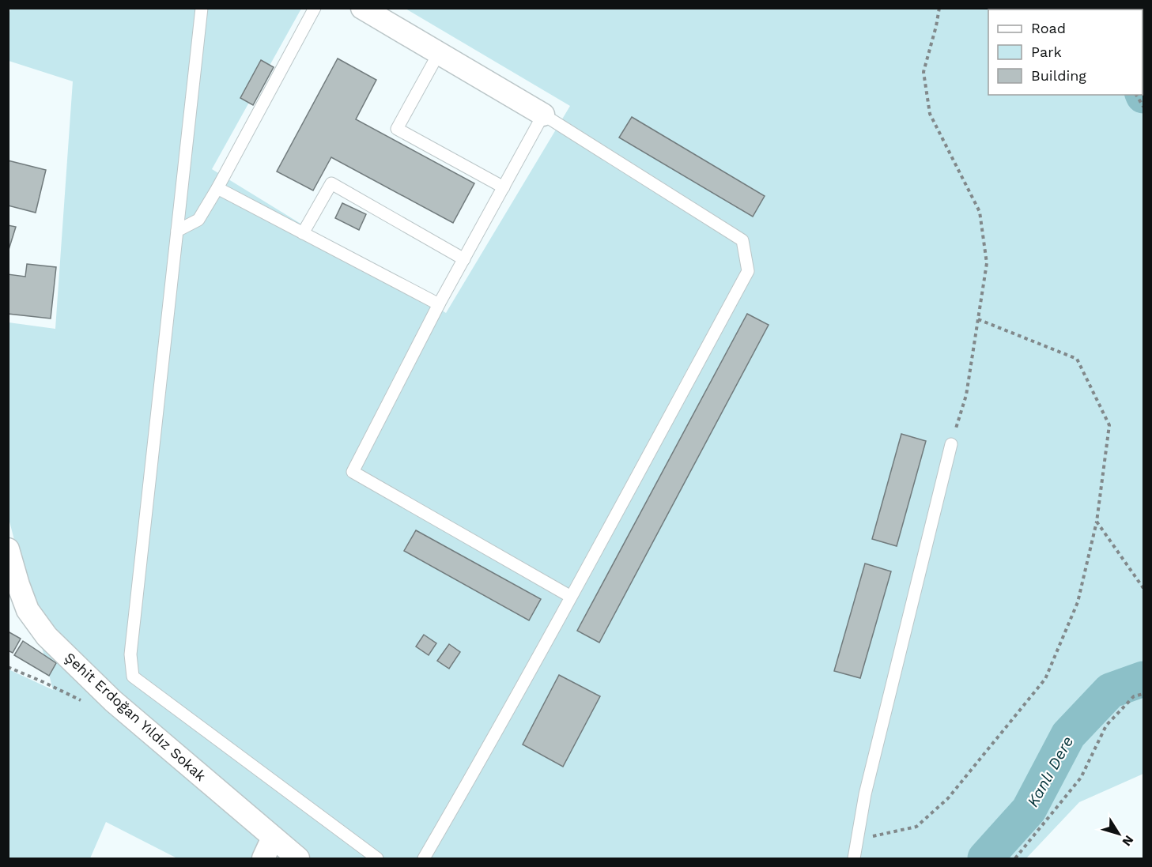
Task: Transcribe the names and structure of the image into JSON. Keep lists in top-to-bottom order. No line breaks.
{"streets":{"street":["Şehit Erdoğan Yıldız Sokak"]},"water":["Kanlı Dere"],"legend":["Road","Park","Building"],"north":"bottom right"}
